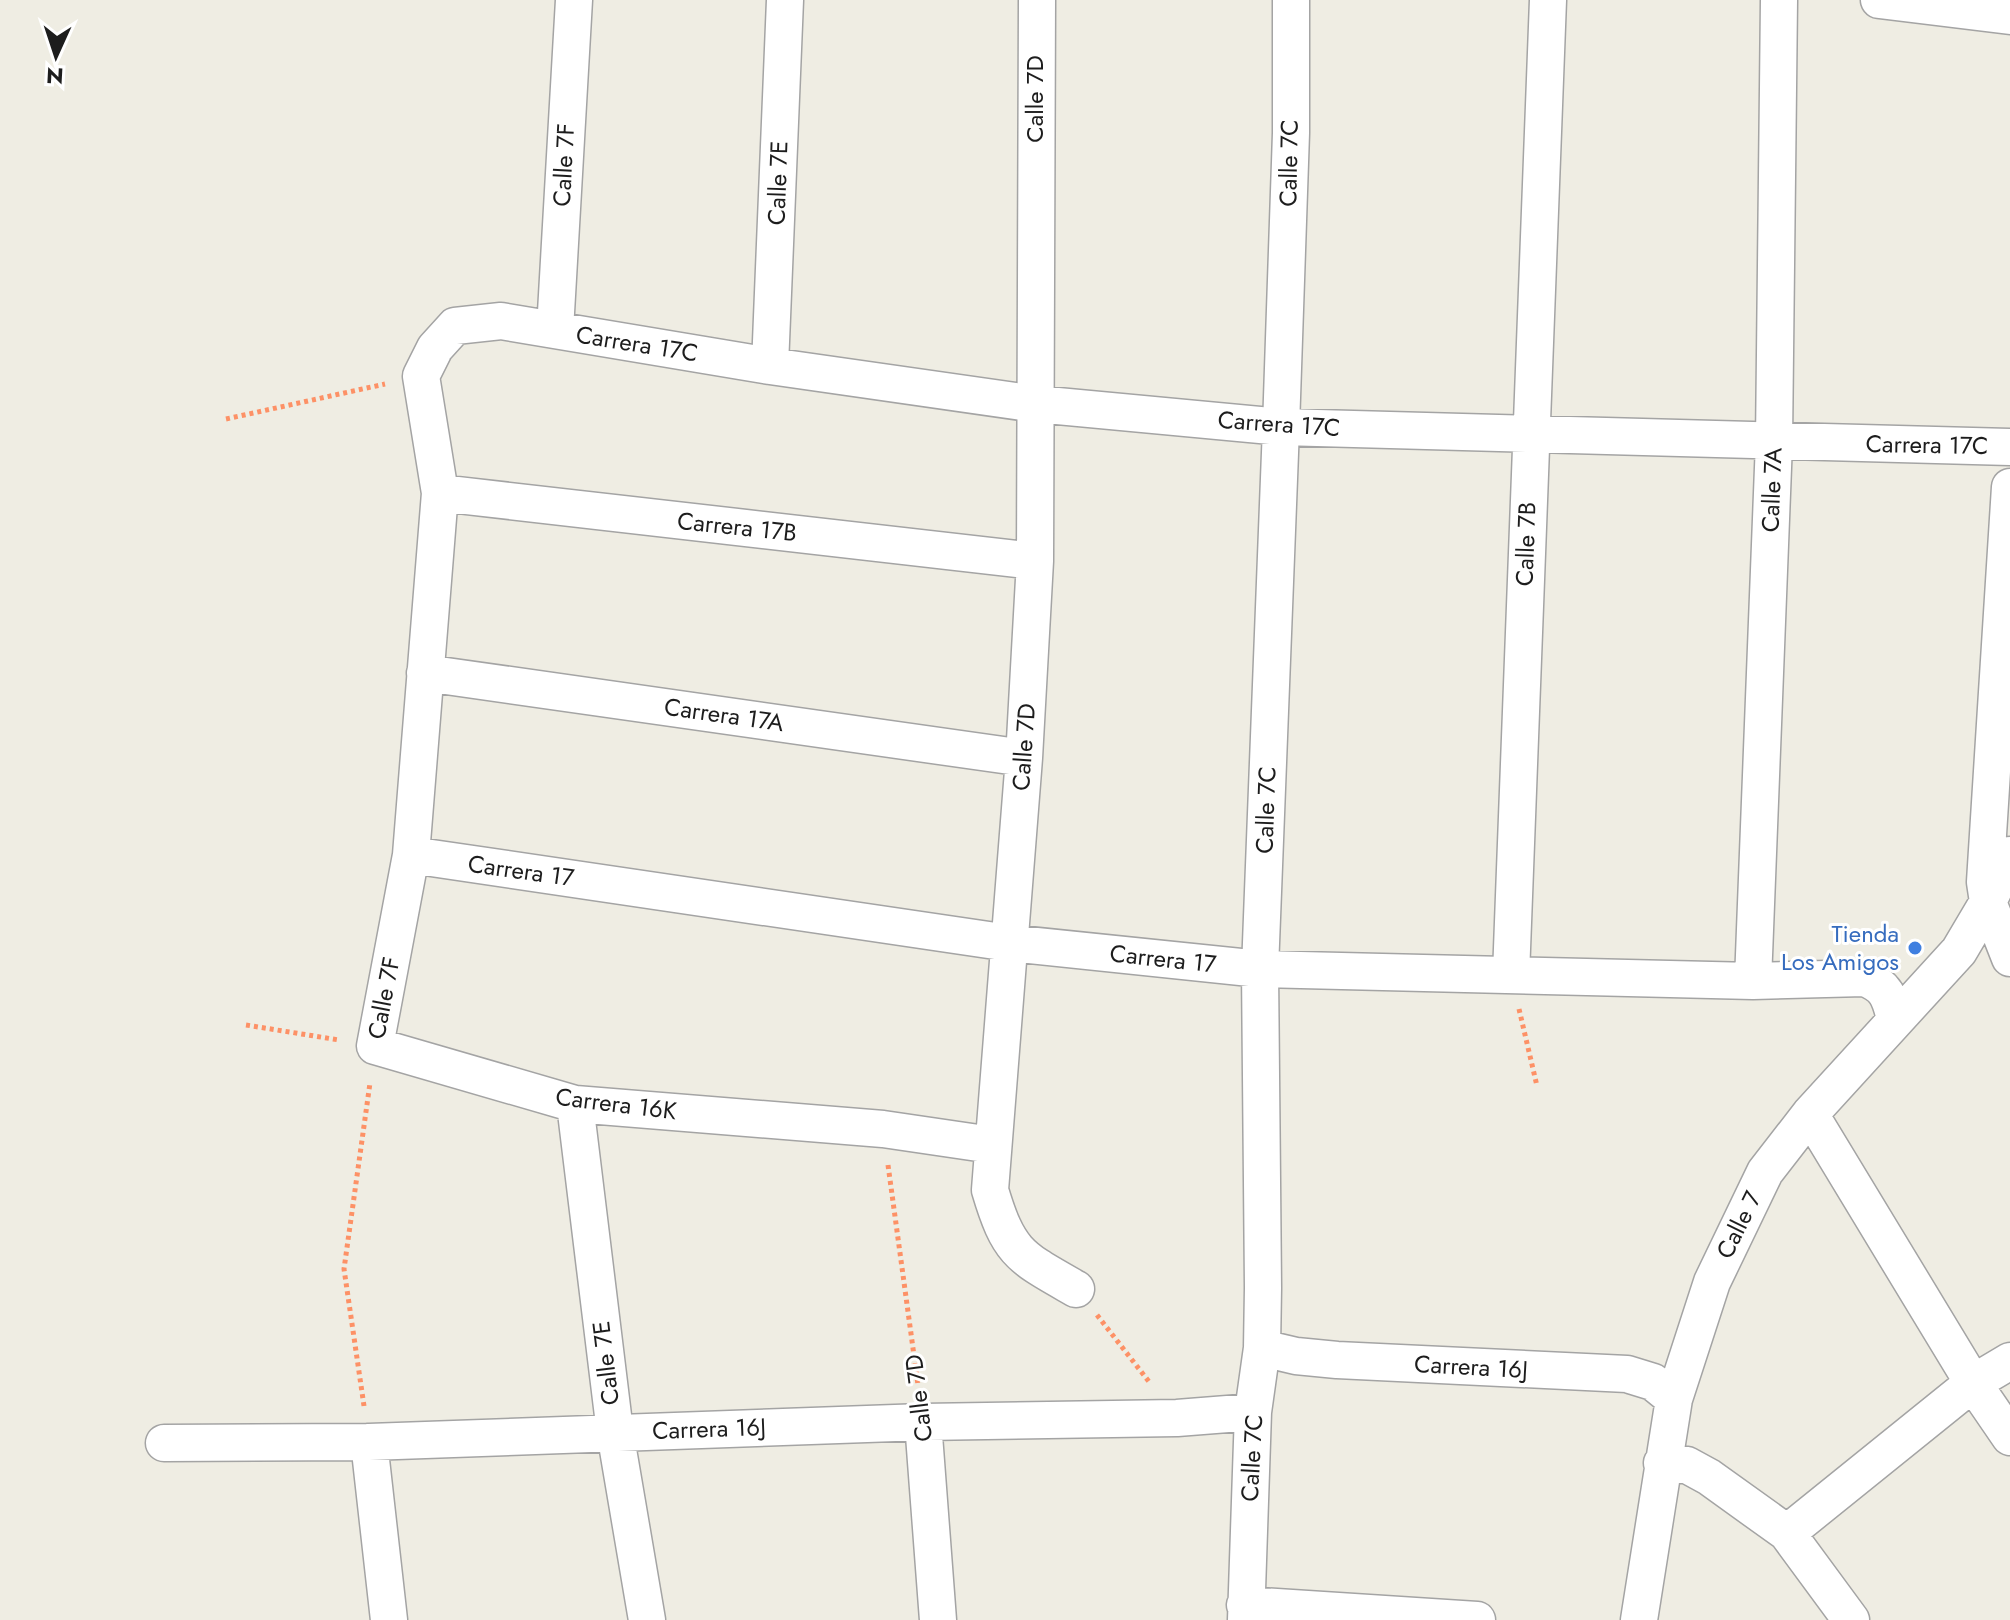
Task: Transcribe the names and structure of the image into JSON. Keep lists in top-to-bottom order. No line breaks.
{"streets":{"street":["Calle 7D","Calle 7C","Calle 7F","Calle 7E","Carrera 17C","Calle 7A","Carrera 17B","Calle 7B","Carrera 17A","Carrera 17","Carrera 16K","Calle 7","Carrera 16J"]},"crossings":[["Calle 7D","Carrera 17C"],["Calle 7D","Carrera 17B"],["Calle 7D","Carrera 17A"],["Calle 7D","Carrera 17"],["Calle 7D","Carrera 16K"],["Calle 7D","Carrera 16J"],["Calle 7C","Carrera 17C"],["Calle 7C","Carrera 17"],["Calle 7C","Carrera 16J"],["Calle 7F","Carrera 17C"],["Calle 7F","Carrera 17B"],["Calle 7F","Carrera 17A"],["Calle 7F","Carrera 17"],["Calle 7F","Carrera 16K"],["Calle 7F","Carrera 16J"],["Calle 7E","Carrera 17C"],["Calle 7E","Carrera 16K"],["Calle 7E","Carrera 16J"],["Carrera 17C","Calle 7A"],["Carrera 17C","Calle 7B"],["Calle 7A","Carrera 17"],["Calle 7B","Carrera 17"],["Carrera 17","Calle 7"],["Calle 7","Carrera 16J"]],"places":["Tienda Los Amigos"],"north":"bottom"}
